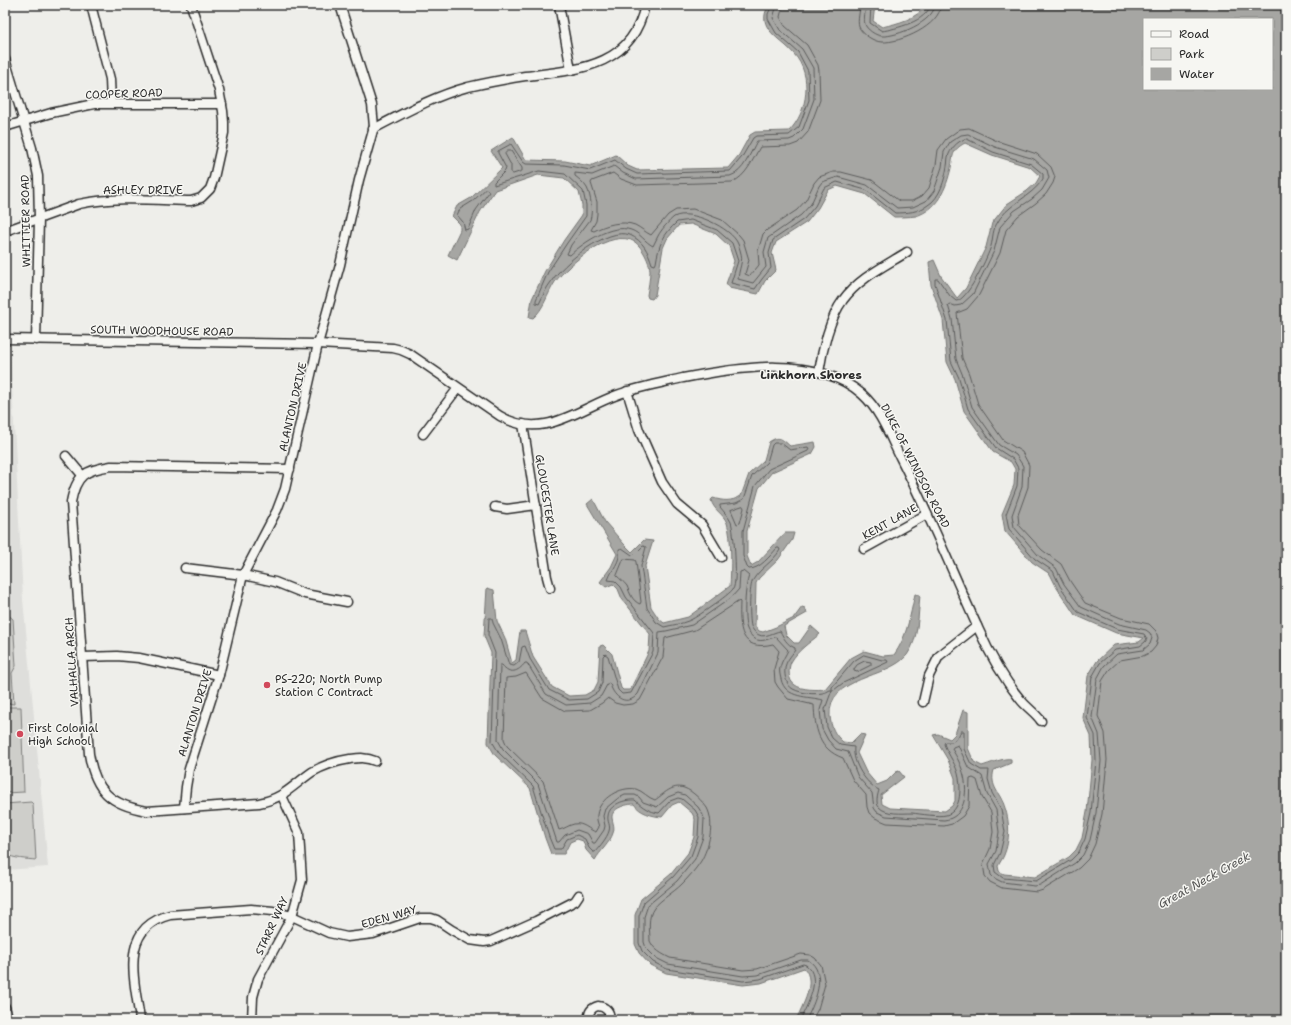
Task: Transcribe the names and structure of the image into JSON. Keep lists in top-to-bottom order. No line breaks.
{"streets":{"street":["COOPER ROAD","ASHLEY DRIVE","WHITTIER ROAD","SOUTH WOODHOUSE ROAD","ALANTON DRIVE","DUKE OF WINDSOR ROAD","GLOUCESTER LANE","KENT LANE","VALHALLA ARCH","EDEN WAY","STARR WAY"]},"crossings":[["COOPER ROAD","ASHLEY DRIVE"],["COOPER ROAD","WHITTIER ROAD"],["ASHLEY DRIVE","WHITTIER ROAD"],["WHITTIER ROAD","SOUTH WOODHOUSE ROAD"],["SOUTH WOODHOUSE ROAD","ALANTON DRIVE"],["SOUTH WOODHOUSE ROAD","DUKE OF WINDSOR ROAD"],["ALANTON DRIVE","DUKE OF WINDSOR ROAD"],["ALANTON DRIVE","VALHALLA ARCH"],["DUKE OF WINDSOR ROAD","GLOUCESTER LANE"],["DUKE OF WINDSOR ROAD","KENT LANE"],["VALHALLA ARCH","STARR WAY"],["EDEN WAY","STARR WAY"]],"districts":["Linkhorn Shores"],"water":["Great Neck Creek"],"places":["PS-220; North Pump Station C Contract","First Colonial High School"],"legend":["Road","Park","Water"]}
